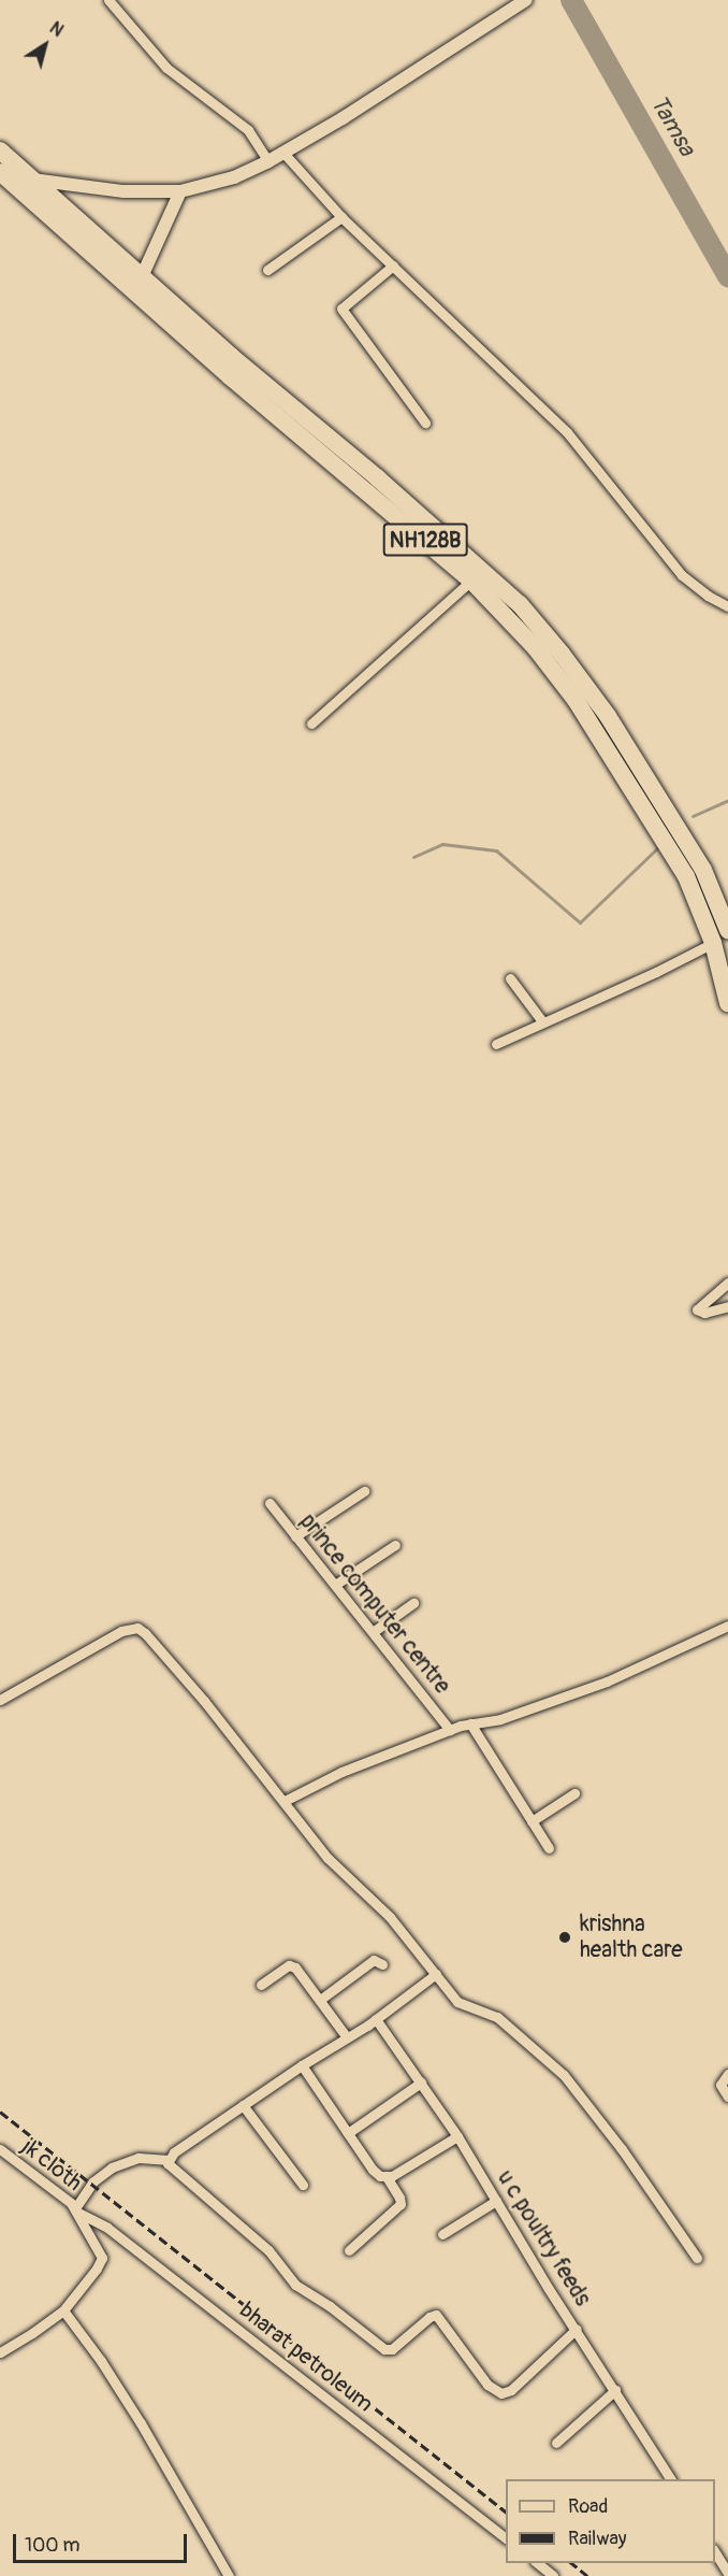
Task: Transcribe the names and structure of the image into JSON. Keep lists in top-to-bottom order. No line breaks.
{"streets":{"highway":["NH128B"],"street":["prince computer centre","jk cloth","u c poultry feeds","bharat petroleum"]},"crossings":[["jk cloth","bharat petroleum"]],"water":["Tamsa"],"places":["krishna health care"],"legend":["Road","Railway"],"scale_bar":"100 m","north":"top right"}
